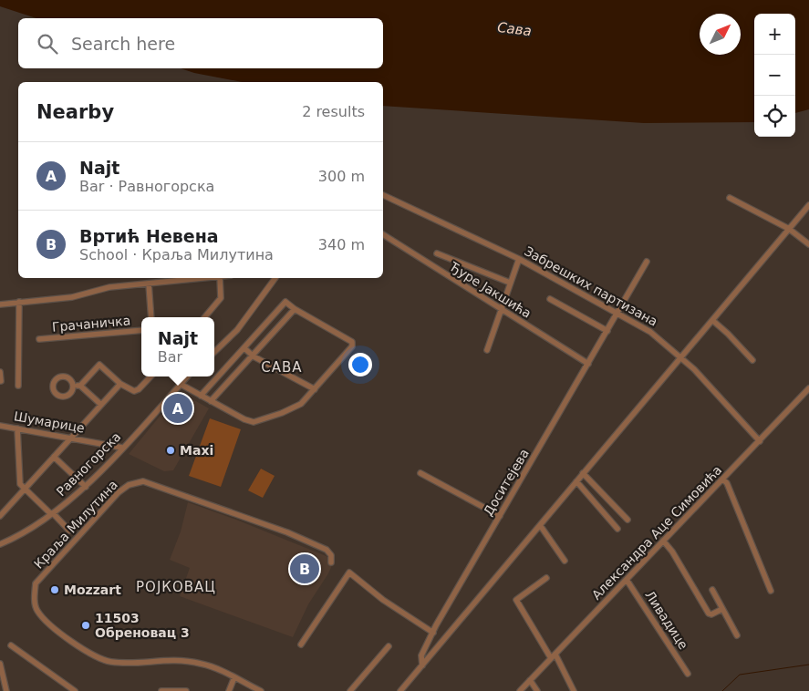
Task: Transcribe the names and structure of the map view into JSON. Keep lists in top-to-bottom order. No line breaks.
{"streets":{"street":["Забрешких партизана","Ђуре Јакшића","Грачаничка","Шумарице","Равногорска","Доситејева","Краља Милутина","Александра Аце Симовића","Ливадице"]},"crossings":[["Забрешких партизана","Доситејева"],["Забрешких партизана","Александра Аце Симовића"],["Ђуре Јакшића","Доситејева"],["Шумарице","Равногорска"],["Александра Аце Симовића","Ливадице"]],"districts":["САВА","РОЈКОВАЦ"],"water":["Сава"],"places":["Maxi","Mozzart","11503 Обреновац 3"],"north":"top right","page":{"map_buttons":["+","−"],"search":"Search here","heading":["Nearby","2 results"],"list":[{"mark":"A","name":"Najt","note":"Bar · Равногорска","value":"300 m"},{"mark":"B","name":"Вртић Невена","note":"School · Краља Милутина","value":"340 m"}],"popup":["Najt","Bar"],"pins":["A","B"]}}
